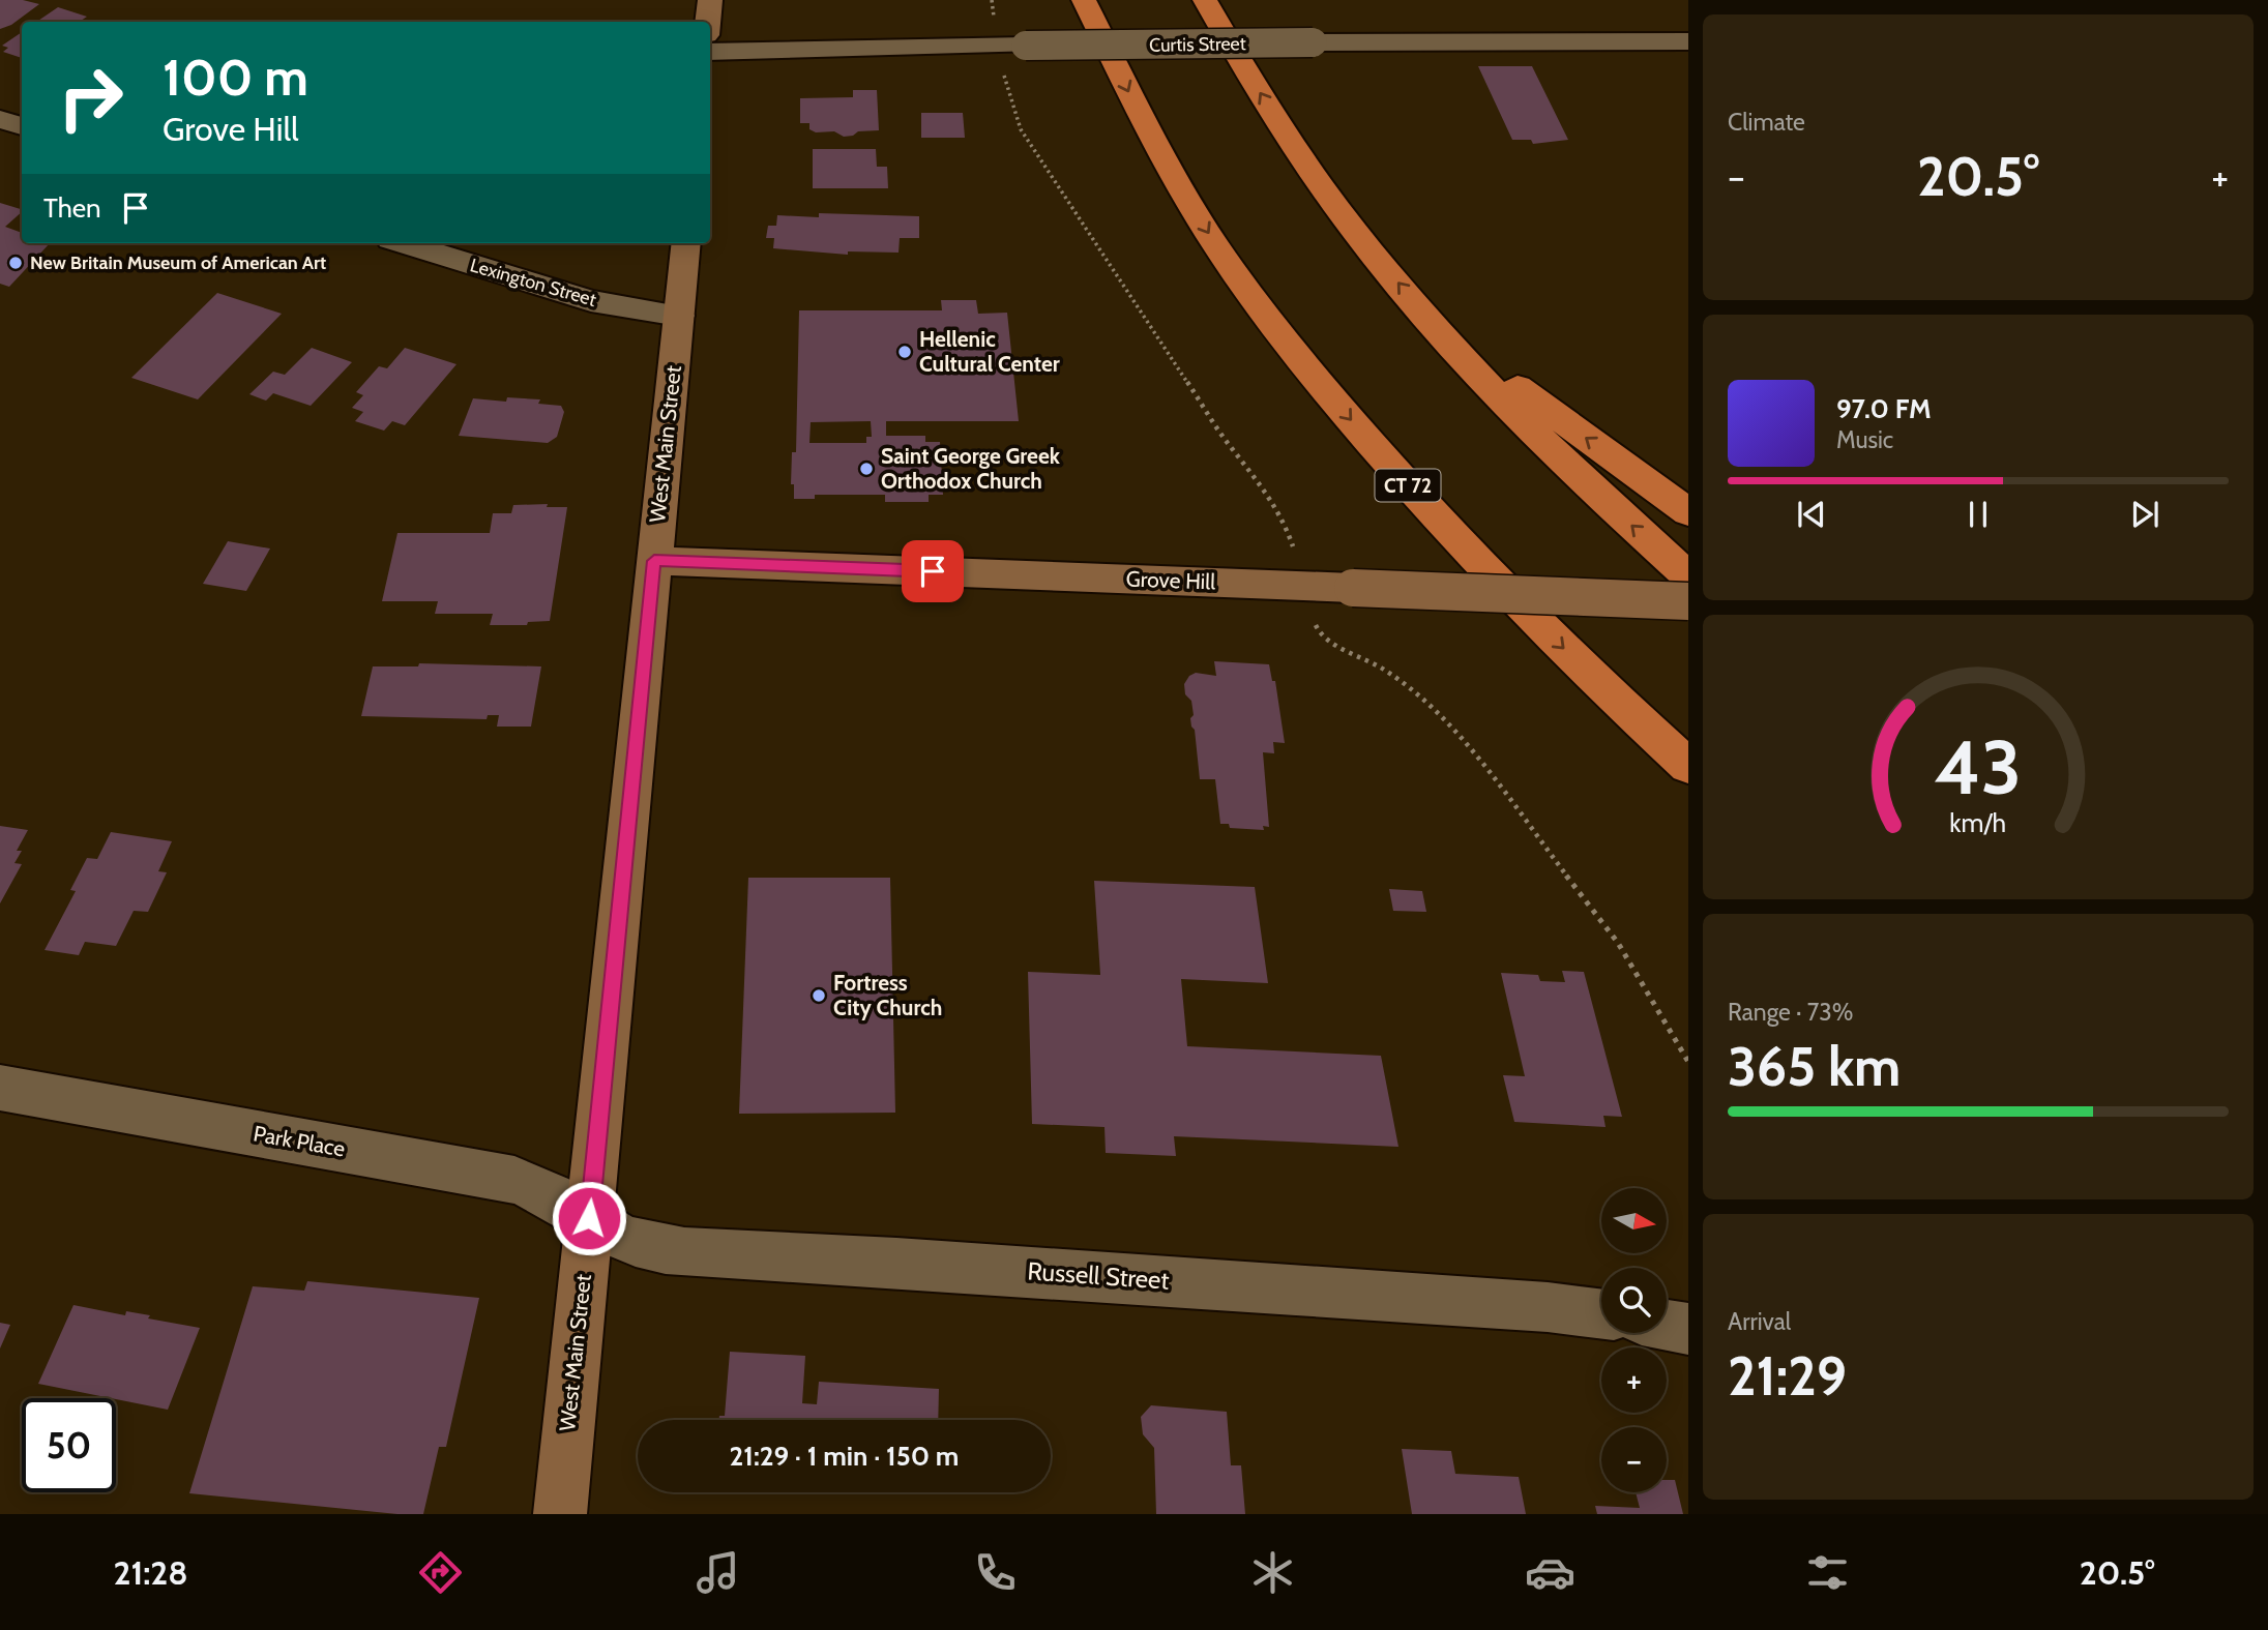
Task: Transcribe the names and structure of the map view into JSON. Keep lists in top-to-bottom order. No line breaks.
{"streets":{"highway":["CT 72"],"main road":["West Main Street","Grove Hill"],"street":["Curtis Street","Lexington Street","Park Place","Russell Street"]},"crossings":[["Lexington Street","West Main Street"],["West Main Street","Grove Hill"],["West Main Street","Park Place"],["West Main Street","Russell Street"],["Park Place","Russell Street"]],"places":["New Britain Museum of American Art","Hellenic Cultural Center","Saint George Greek Orthodox Church","Fortress City Church"],"north":"right","page":{"tile":["Climate",["Range · 73%","365 km"],["Arrival","21:29"]],"turn":["100 m","Grove Hill"],"heat":["−","20.5°","+"],"then":"Then","song":["97.0 FM","Music"],"map_buttons":["+","−"],"limit":"50","trip":"21:29 · 1 min · 150 m","tabs":["21:28","20.5°"],"gauge":["43","km/h"]}}
